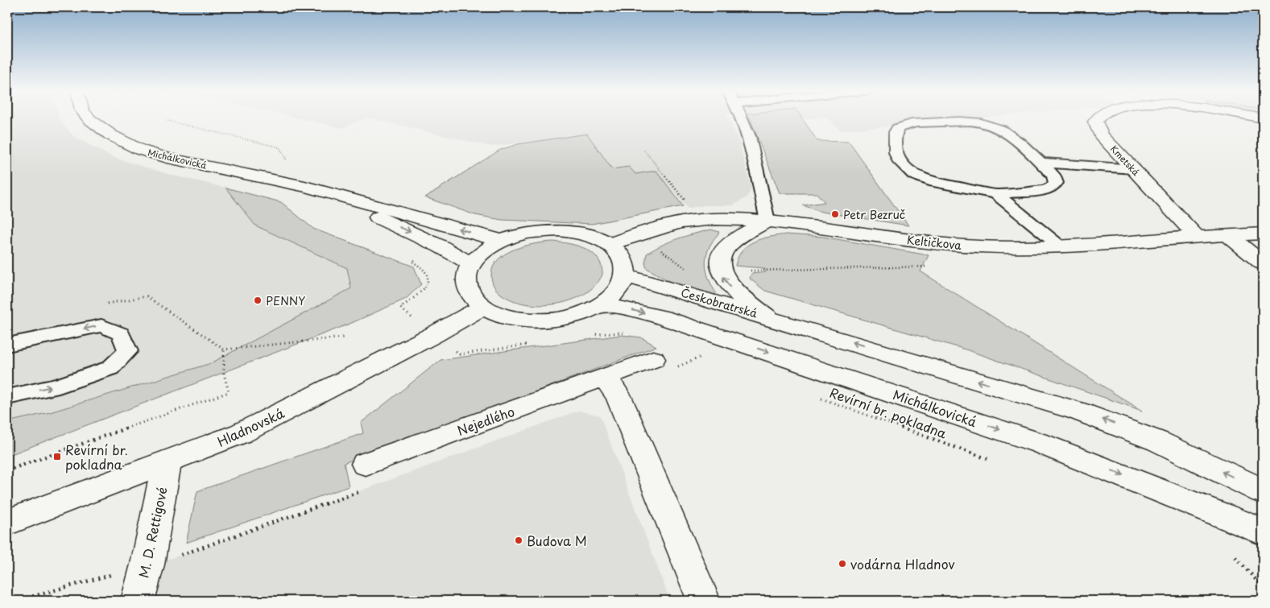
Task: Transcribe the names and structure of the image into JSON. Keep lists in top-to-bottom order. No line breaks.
{"streets":{"street":["Michálkovická","Kmetská","Keltičkova","Českobratrská","Nejedlého","Hladnovská","M. D. Rettigové"],"path":["Revírní br. pokladna"]},"crossings":[["Michálkovická","Keltičkova"],["Michálkovická","Českobratrská"],["Michálkovická","Hladnovská"],["Kmetská","Keltičkova"],["Keltičkova","Českobratrská"],["Keltičkova","Hladnovská"],["Českobratrská","Hladnovská"],["Hladnovská","M. D. Rettigové"]],"one_way":["Českobratrská"],"places":{"other":["Petr Bezruč","PENNY","Budova M","vodárna Hladnov"],"transit":["Revírní br. pokladna"]}}
